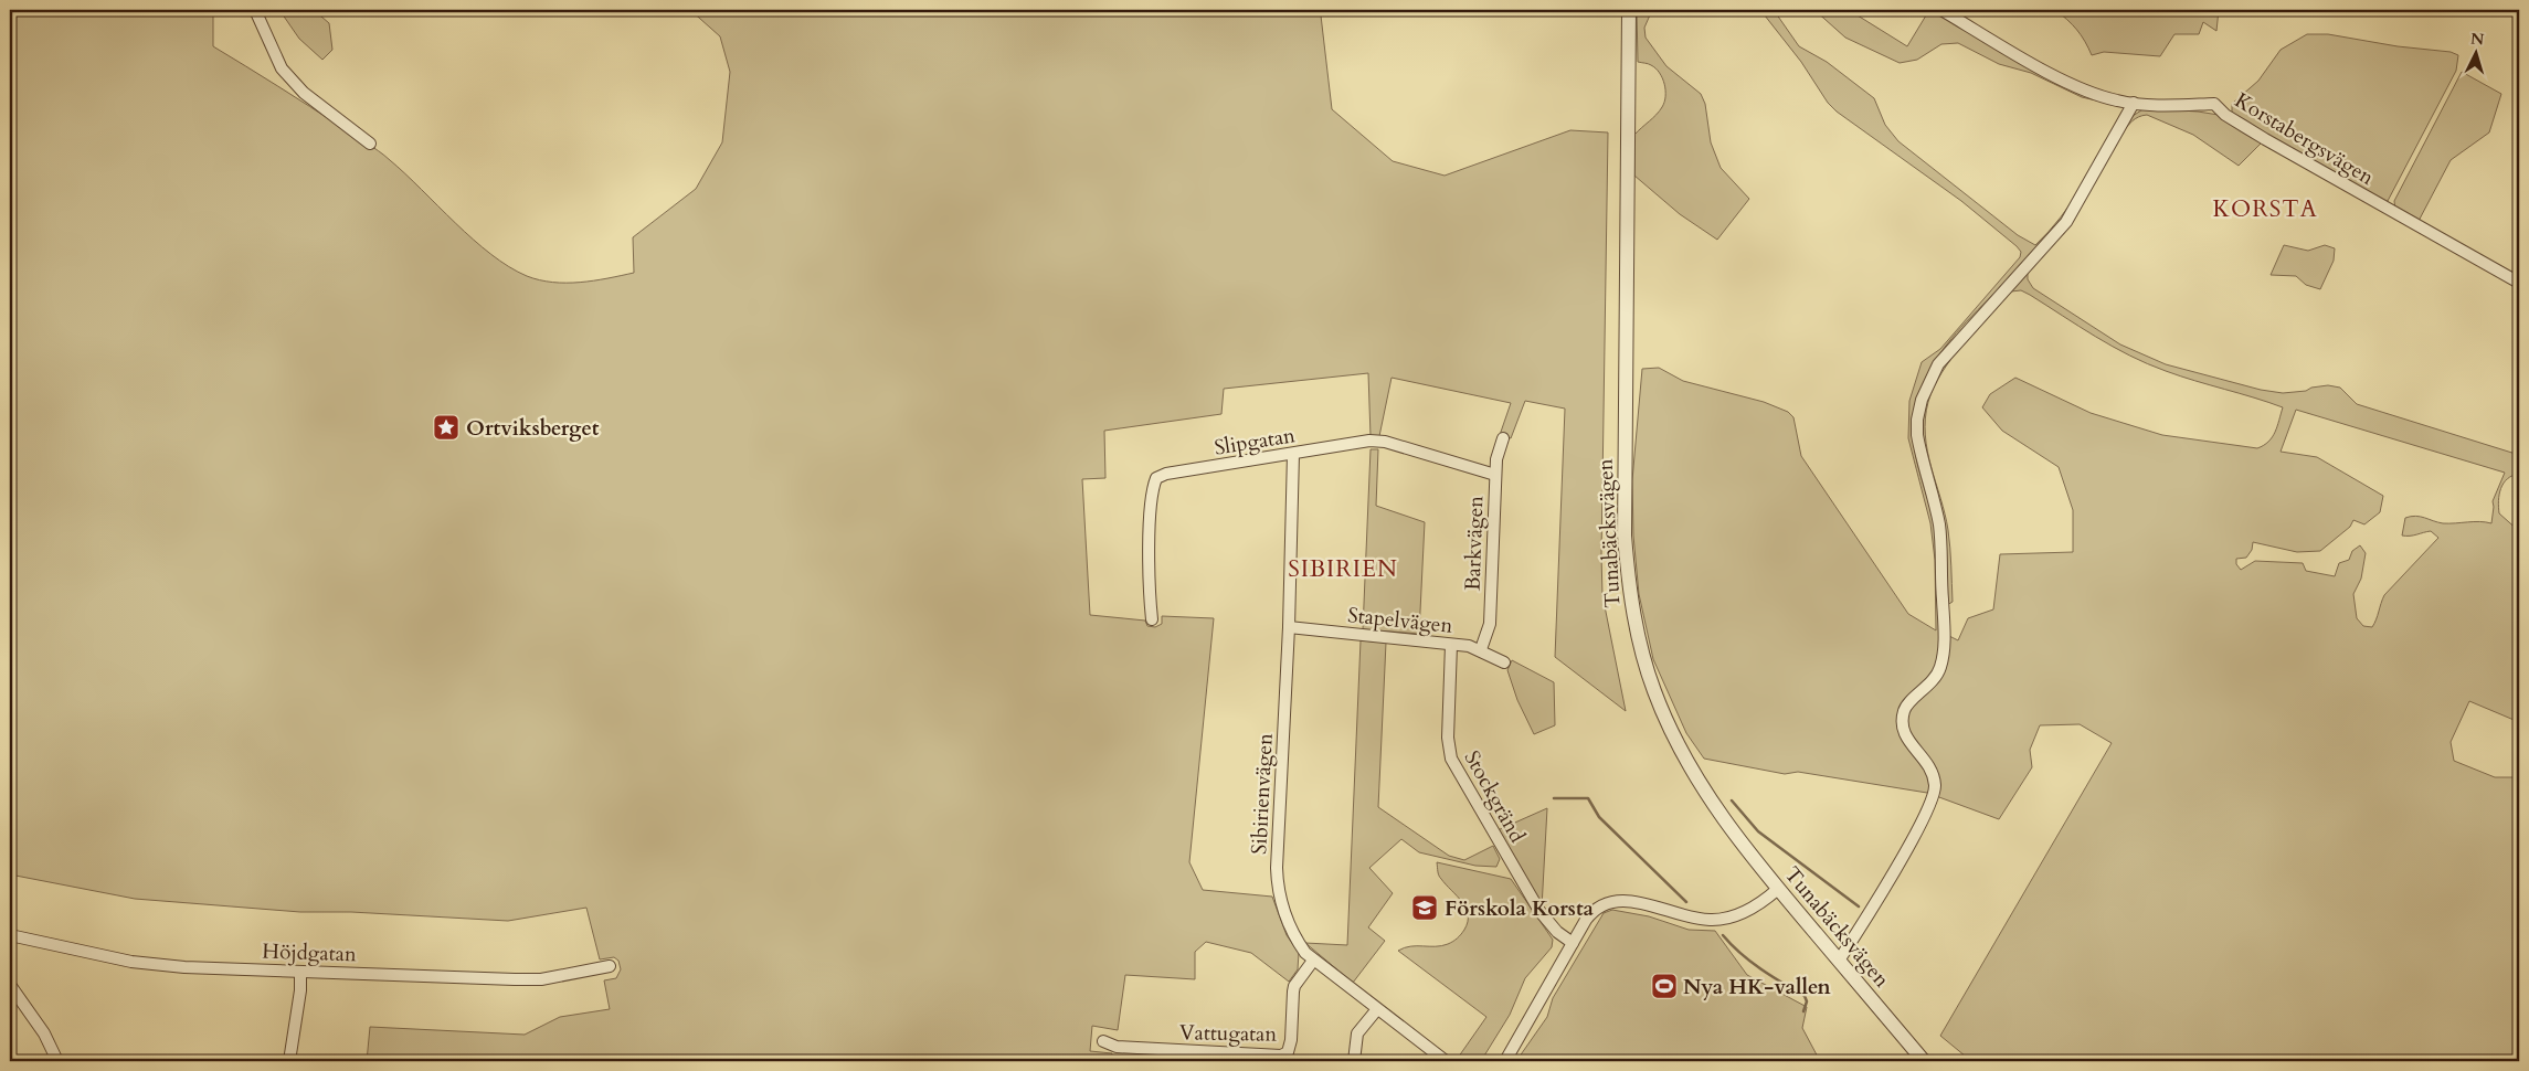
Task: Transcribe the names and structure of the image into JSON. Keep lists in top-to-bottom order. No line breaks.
{"streets":{"street":["Korstabergsvägen","Slipgatan","Tunabäcksvägen","Barkvägen","Stapelvägen","Sibirienvägen","Stockgränd","Höjdgatan","Vattugatan"]},"crossings":[["Slipgatan","Barkvägen"],["Slipgatan","Sibirienvägen"],["Barkvägen","Stapelvägen"],["Stapelvägen","Sibirienvägen"],["Stapelvägen","Stockgränd"],["Sibirienvägen","Vattugatan"]],"districts":["KORSTA","SIBIRIEN"],"places":{"place":["Ortviksberget"],"school or university":["Förskola Korsta"],"sports":["Nya HK-vallen"]},"north":"top"}
